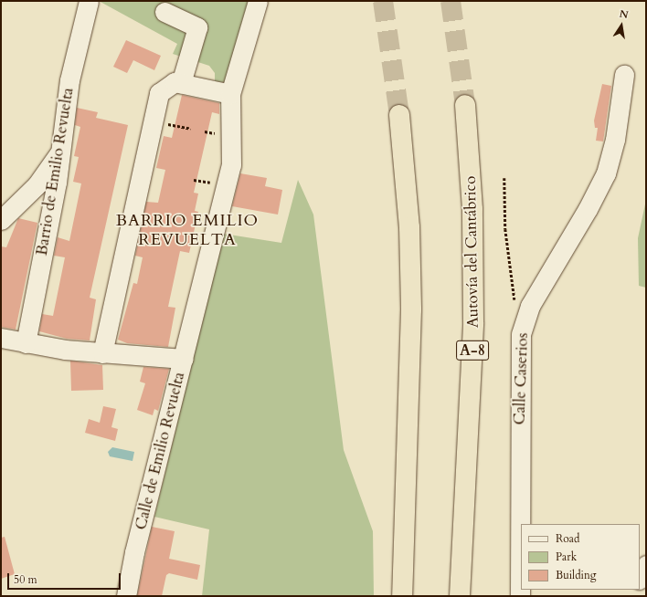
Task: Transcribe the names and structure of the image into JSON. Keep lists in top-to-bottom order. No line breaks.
{"streets":{"highway":["Autovía del Cantábrico","A-8"],"street":["Barrio de Emilio Revuelta","Calle Caserios","Calle de Emilio Revuelta"]},"crossings":[["Barrio de Emilio Revuelta","Calle de Emilio Revuelta"]],"districts":["BARRIO EMILIO REVUELTA"],"legend":["Road","Park","Building"],"scale_bar":"50 m","north":"top"}
